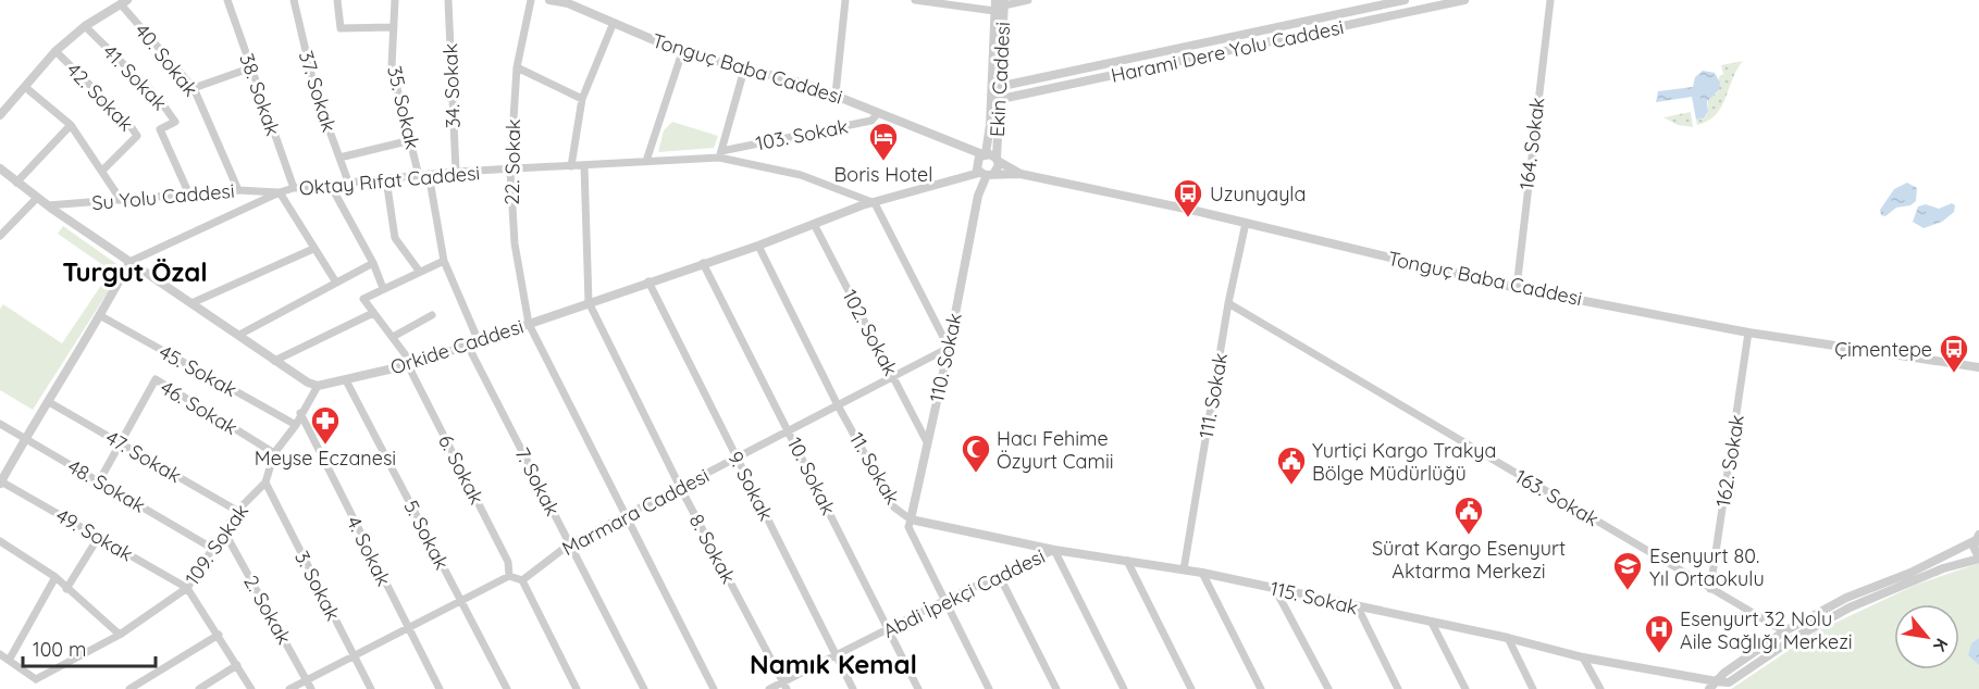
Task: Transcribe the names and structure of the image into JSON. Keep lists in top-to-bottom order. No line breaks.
{"streets":{"street":["Harami Dere Yolu Caddesi","40. Sokak","Tonguç Baba Caddesi","41. Sokak","Ekin Caddesi","34. Sokak","37. Sokak","38. Sokak","42. Sokak","35. Sokak","103. Sokak","164. Sokak","22. Sokak","Oktay Rıfat Caddesi","Su Yolu Caddesi","102. Sokak","Orkide Caddesi","110. Sokak","45. Sokak","111. Sokak","46. Sokak","47. Sokak","162. Sokak","11. Sokak","6. Sokak","10. Sokak","7. Sokak","48. Sokak","9. Sokak","163. Sokak","Marmara Caddesi","49. Sokak","5. Sokak","109. Sokak","8. Sokak","4. Sokak","3. Sokak","Abdi İpekçi Caddesi","115. Sokak","2. Sokak"]},"crossings":[["Harami Dere Yolu Caddesi","Ekin Caddesi"],["40. Sokak","Su Yolu Caddesi"],["Tonguç Baba Caddesi","Ekin Caddesi"],["Tonguç Baba Caddesi","103. Sokak"],["Tonguç Baba Caddesi","164. Sokak"],["Tonguç Baba Caddesi","Orkide Caddesi"],["Tonguç Baba Caddesi","110. Sokak"],["Tonguç Baba Caddesi","111. Sokak"],["Tonguç Baba Caddesi","162. Sokak"],["41. Sokak","Su Yolu Caddesi"],["Ekin Caddesi","Orkide Caddesi"],["Ekin Caddesi","110. Sokak"],["34. Sokak","Oktay Rıfat Caddesi"],["37. Sokak","Oktay Rıfat Caddesi"],["38. Sokak","Oktay Rıfat Caddesi"],["35. Sokak","Oktay Rıfat Caddesi"],["103. Sokak","Oktay Rıfat Caddesi"],["22. Sokak","Oktay Rıfat Caddesi"],["22. Sokak","Orkide Caddesi"],["22. Sokak","Marmara Caddesi"],["Oktay Rıfat Caddesi","Su Yolu Caddesi"],["Oktay Rıfat Caddesi","Orkide Caddesi"],["102. Sokak","Orkide Caddesi"],["102. Sokak","110. Sokak"],["102. Sokak","Marmara Caddesi"],["Orkide Caddesi","110. Sokak"],["Orkide Caddesi","11. Sokak"],["Orkide Caddesi","6. Sokak"],["Orkide Caddesi","10. Sokak"],["Orkide Caddesi","7. Sokak"],["Orkide Caddesi","9. Sokak"],["Orkide Caddesi","5. Sokak"],["Orkide Caddesi","109. Sokak"],["Orkide Caddesi","8. Sokak"],["110. Sokak","11. Sokak"],["110. Sokak","Marmara Caddesi"],["110. Sokak","115. Sokak"],["45. Sokak","109. Sokak"],["111. Sokak","163. Sokak"],["111. Sokak","115. Sokak"],["46. Sokak","47. Sokak"],["46. Sokak","48. Sokak"],["46. Sokak","109. Sokak"],["47. Sokak","109. Sokak"],["162. Sokak","163. Sokak"],["11. Sokak","Marmara Caddesi"],["11. Sokak","Abdi İpekçi Caddesi"],["11. Sokak","115. Sokak"],["10. Sokak","Marmara Caddesi"],["10. Sokak","Abdi İpekçi Caddesi"],["7. Sokak","Marmara Caddesi"],["48. Sokak","109. Sokak"],["9. Sokak","Marmara Caddesi"],["9. Sokak","Abdi İpekçi Caddesi"],["Marmara Caddesi","8. Sokak"],["49. Sokak","109. Sokak"],["109. Sokak","4. Sokak"],["109. Sokak","3. Sokak"],["109. Sokak","2. Sokak"],["8. Sokak","Abdi İpekçi Caddesi"],["Abdi İpekçi Caddesi","115. Sokak"]],"districts":["Turgut Özal","Namık Kemal"],"places":{"hotel":["Boris Hotel"],"bus stop":["Uzunyayla","Çimentepe"],"pharmacy":["Meyse Eczanesi"],"mosque":["Hacı Fehime Özyurt Camii"],"public building":["Yurtiçi Kargo Trakya Bölge Müdürlüğü","Sürat Kargo Esenyurt Aktarma Merkezi"],"school or university":["Esenyurt 80. Yıl Ortaokulu"],"hospital":["Esenyurt 32 Nolu Aile Sağlığı Merkezi"]},"scale_bar":"100 m","north":"bottom right"}
